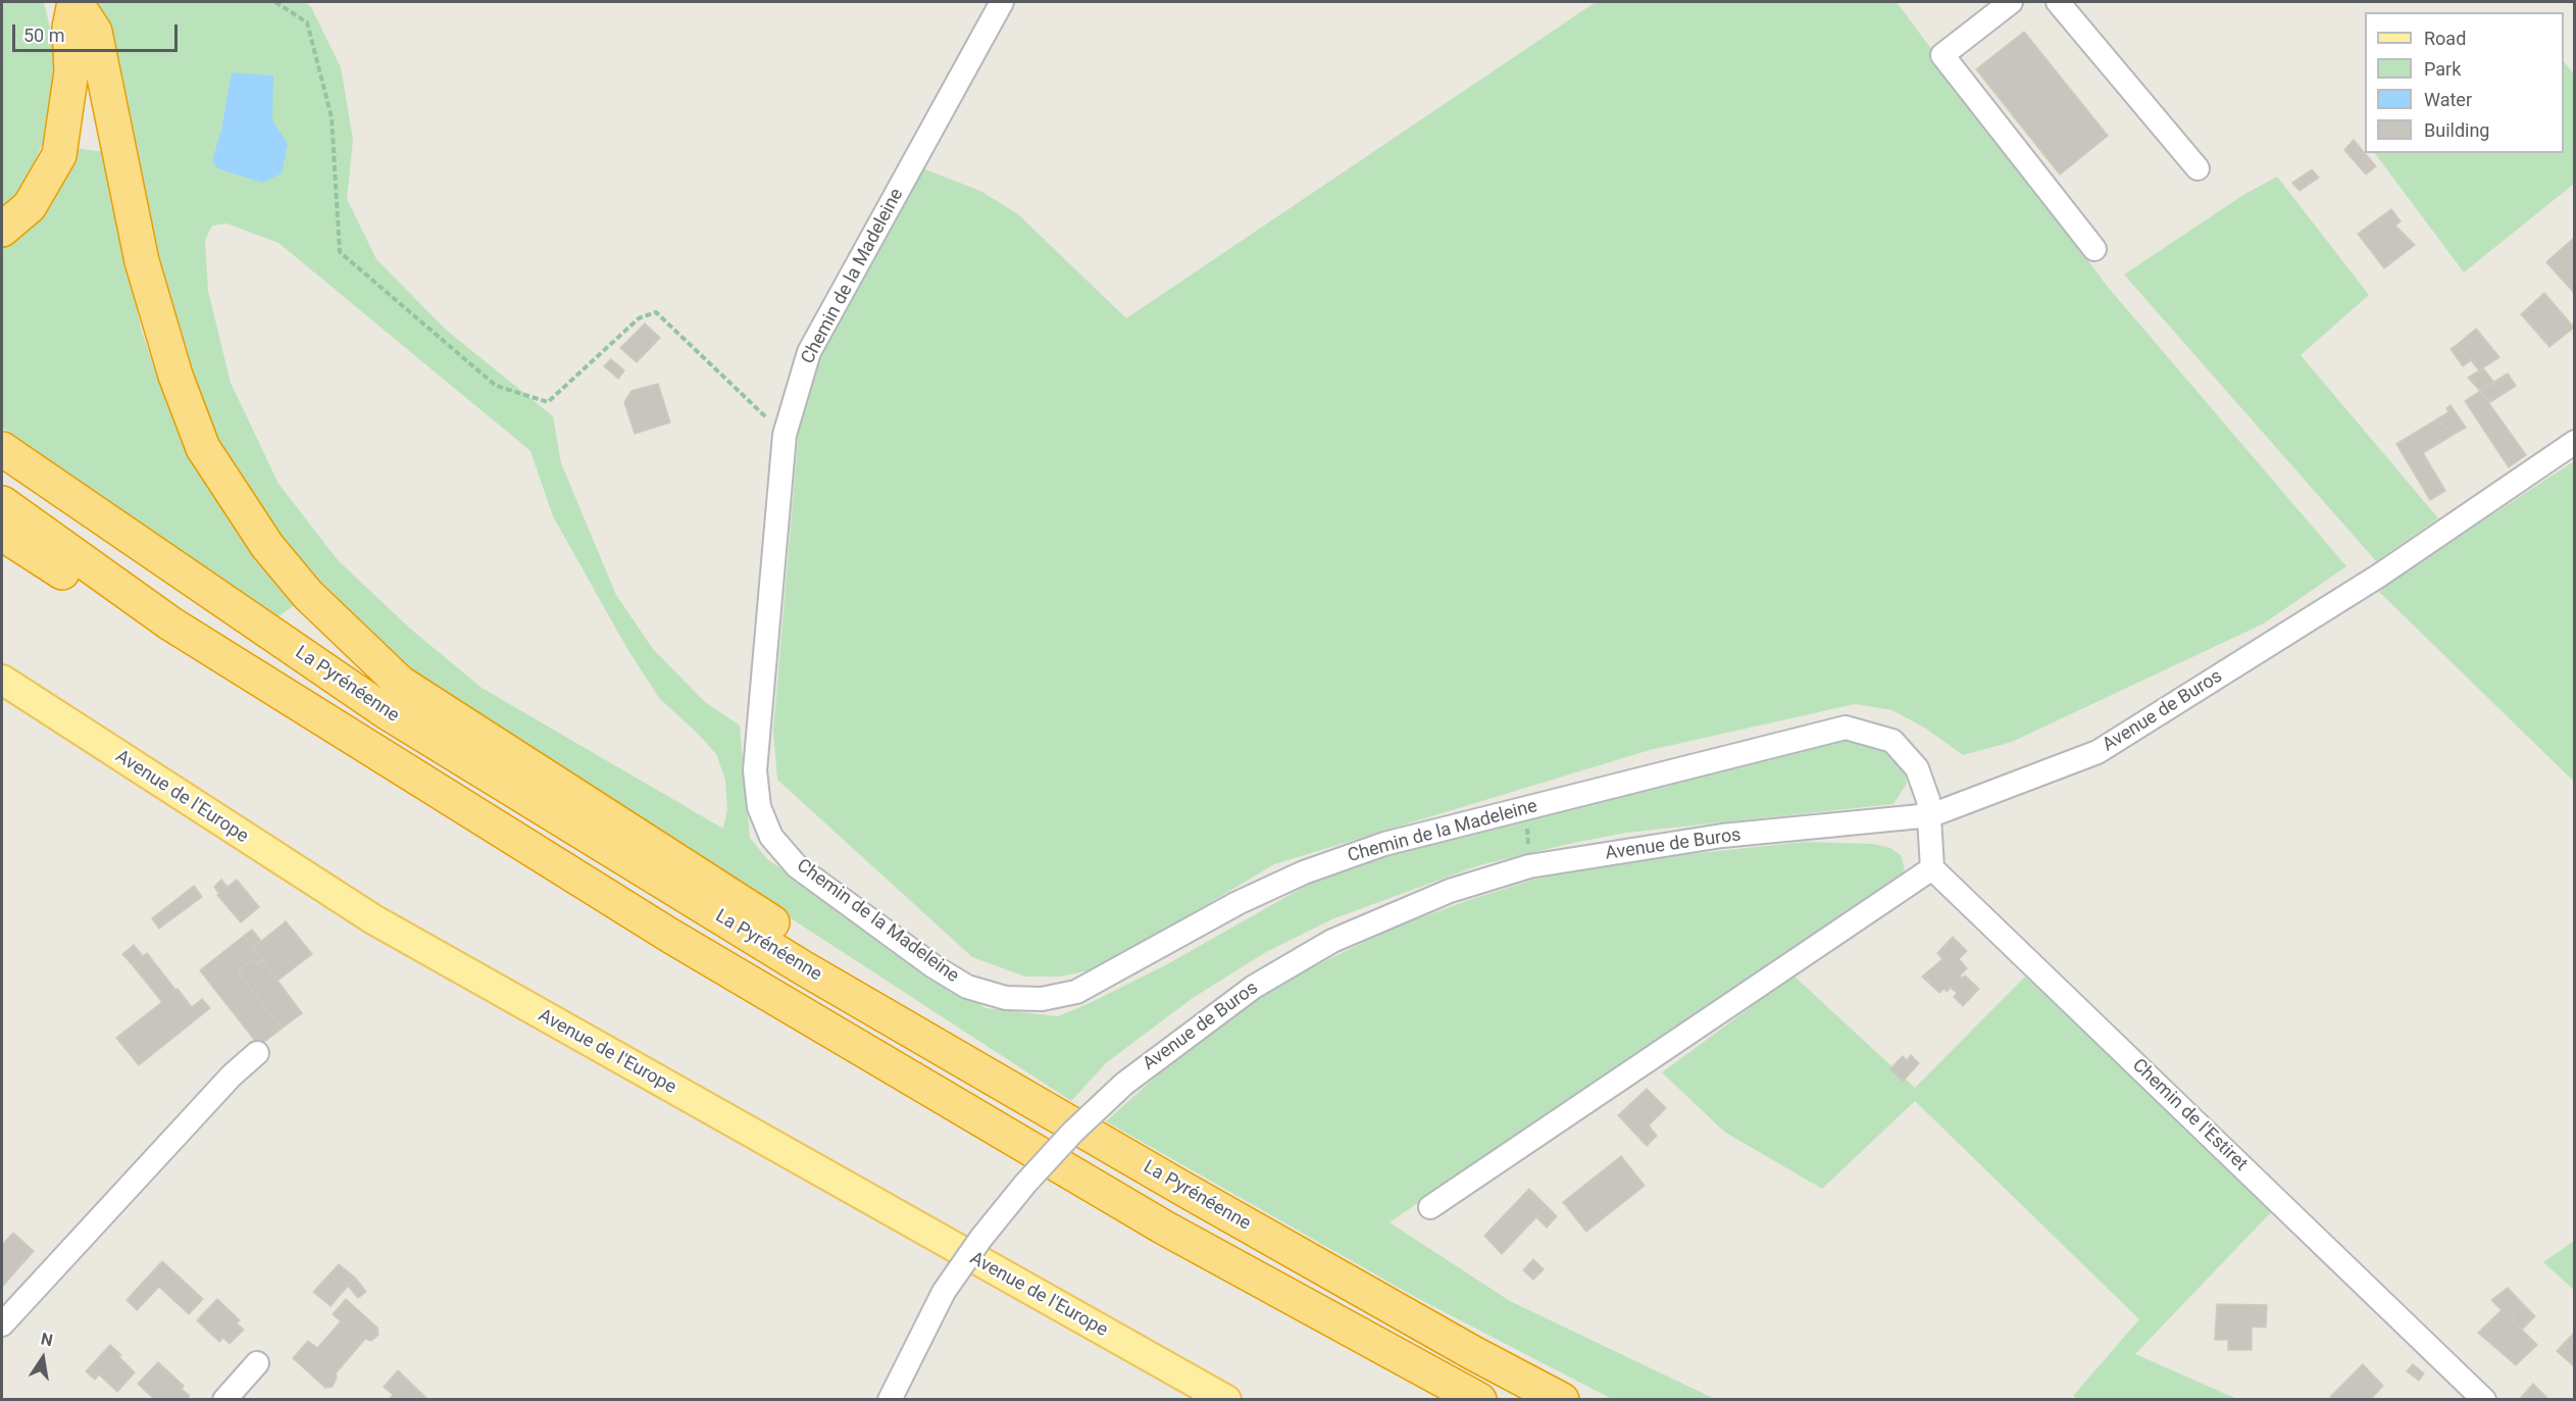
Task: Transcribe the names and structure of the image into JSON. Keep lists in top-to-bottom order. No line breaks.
{"streets":{"highway":["La Pyrénéenne"],"main road":["Avenue de l'Europe"],"street":["Chemin de la Madeleine","Avenue de Buros","Chemin de l'Estiret"]},"crossings":[["Chemin de la Madeleine","Avenue de Buros"]],"legend":["Road","Park","Water","Building"],"scale_bar":"50 m","north":"top"}
